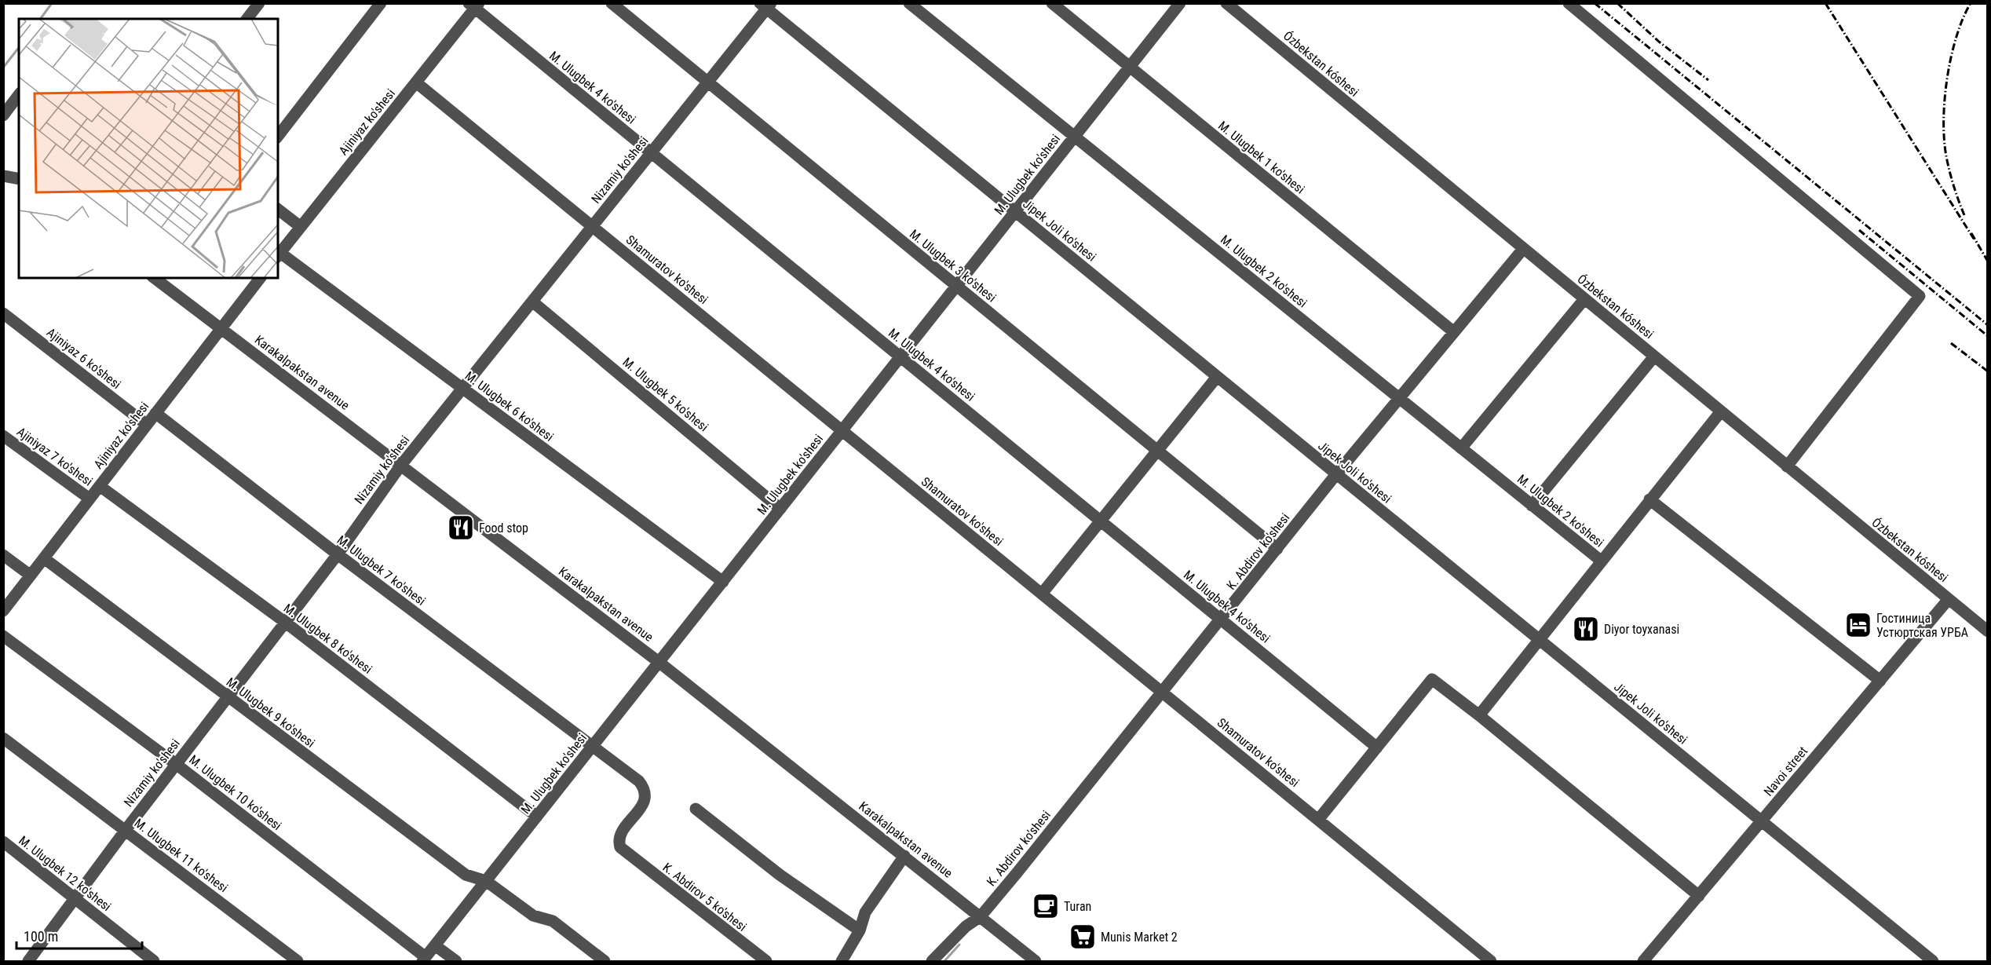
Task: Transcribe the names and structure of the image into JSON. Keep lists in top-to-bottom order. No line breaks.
{"streets":{"street":["Ózbekstan kóshesi","M. Ulugbek 4 ko'shesi","Ajiniyaz ko'shesi","M. Ulugbek 1 ko'shesi","Nizamiy ko'shesi","M. Ulugbek ko'shesi","Jipek Joli ko'shesi","M. Ulugbek 3 ko'shesi","Shamuratov ko'shesi","M. Ulugbek 2 ko'shesi","Ajiniyaz 6 ko'shesi","Karakalpakstan avenue","M. Ulugbek 5 ko'shesi","M. Ulugbek 6 ko'shesi","Ajiniyaz 7 ko'shesi","K. Abdirov ko'shesi","M. Ulugbek 7 ko'shesi","M. Ulugbek 8 ko'shesi","M. Ulugbek 9 ko'shesi","Navoi street","M. Ulugbek 10 ko'shesi","M. Ulugbek 11 ko'shesi","M. Ulugbek 12 ko'shesi","K. Abdirov 5 ko'shesi"]},"crossings":[["Ózbekstan kóshesi","K. Abdirov ko'shesi"],["Ózbekstan kóshesi","Navoi street"],["M. Ulugbek 4 ko'shesi","Ajiniyaz ko'shesi"],["M. Ulugbek 4 ko'shesi","Nizamiy ko'shesi"],["M. Ulugbek 4 ko'shesi","M. Ulugbek ko'shesi"],["M. Ulugbek 4 ko'shesi","K. Abdirov ko'shesi"],["Ajiniyaz ko'shesi","Shamuratov ko'shesi"],["Ajiniyaz ko'shesi","Ajiniyaz 6 ko'shesi"],["Ajiniyaz ko'shesi","Karakalpakstan avenue"],["Ajiniyaz ko'shesi","M. Ulugbek 6 ko'shesi"],["Ajiniyaz ko'shesi","Ajiniyaz 7 ko'shesi"],["Ajiniyaz ko'shesi","M. Ulugbek 7 ko'shesi"],["Ajiniyaz ko'shesi","M. Ulugbek 8 ko'shesi"],["Ajiniyaz ko'shesi","M. Ulugbek 9 ko'shesi"],["M. Ulugbek 1 ko'shesi","M. Ulugbek ko'shesi"],["M. Ulugbek 1 ko'shesi","K. Abdirov ko'shesi"],["Nizamiy ko'shesi","Jipek Joli ko'shesi"],["Nizamiy ko'shesi","M. Ulugbek 3 ko'shesi"],["Nizamiy ko'shesi","Shamuratov ko'shesi"],["Nizamiy ko'shesi","Karakalpakstan avenue"],["Nizamiy ko'shesi","M. Ulugbek 5 ko'shesi"],["Nizamiy ko'shesi","M. Ulugbek 6 ko'shesi"],["Nizamiy ko'shesi","M. Ulugbek 7 ko'shesi"],["Nizamiy ko'shesi","M. Ulugbek 8 ko'shesi"],["Nizamiy ko'shesi","M. Ulugbek 9 ko'shesi"],["Nizamiy ko'shesi","M. Ulugbek 10 ko'shesi"],["Nizamiy ko'shesi","M. Ulugbek 11 ko'shesi"],["Nizamiy ko'shesi","M. Ulugbek 12 ko'shesi"],["M. Ulugbek ko'shesi","Jipek Joli ko'shesi"],["M. Ulugbek ko'shesi","M. Ulugbek 3 ko'shesi"],["M. Ulugbek ko'shesi","Shamuratov ko'shesi"],["M. Ulugbek ko'shesi","M. Ulugbek 2 ko'shesi"],["M. Ulugbek ko'shesi","Karakalpakstan avenue"],["M. Ulugbek ko'shesi","M. Ulugbek 5 ko'shesi"],["M. Ulugbek ko'shesi","M. Ulugbek 6 ko'shesi"],["M. Ulugbek ko'shesi","M. Ulugbek 7 ko'shesi"],["M. Ulugbek ko'shesi","M. Ulugbek 8 ko'shesi"],["M. Ulugbek ko'shesi","M. Ulugbek 9 ko'shesi"],["M. Ulugbek ko'shesi","M. Ulugbek 10 ko'shesi"],["Jipek Joli ko'shesi","K. Abdirov ko'shesi"],["Jipek Joli ko'shesi","Navoi street"],["M. Ulugbek 3 ko'shesi","K. Abdirov ko'shesi"],["Shamuratov ko'shesi","K. Abdirov ko'shesi"],["M. Ulugbek 2 ko'shesi","K. Abdirov ko'shesi"],["Karakalpakstan avenue","K. Abdirov ko'shesi"],["M. Ulugbek 7 ko'shesi","K. Abdirov 5 ko'shesi"]],"places":{"restaurant":["Food stop","Diyor toyxanasi"],"hotel":["Гостиница Устюртская УРБА"],"cafe":["Turan"],"supermarket":["Munis Market 2"]},"scale_bar":"100 m"}
